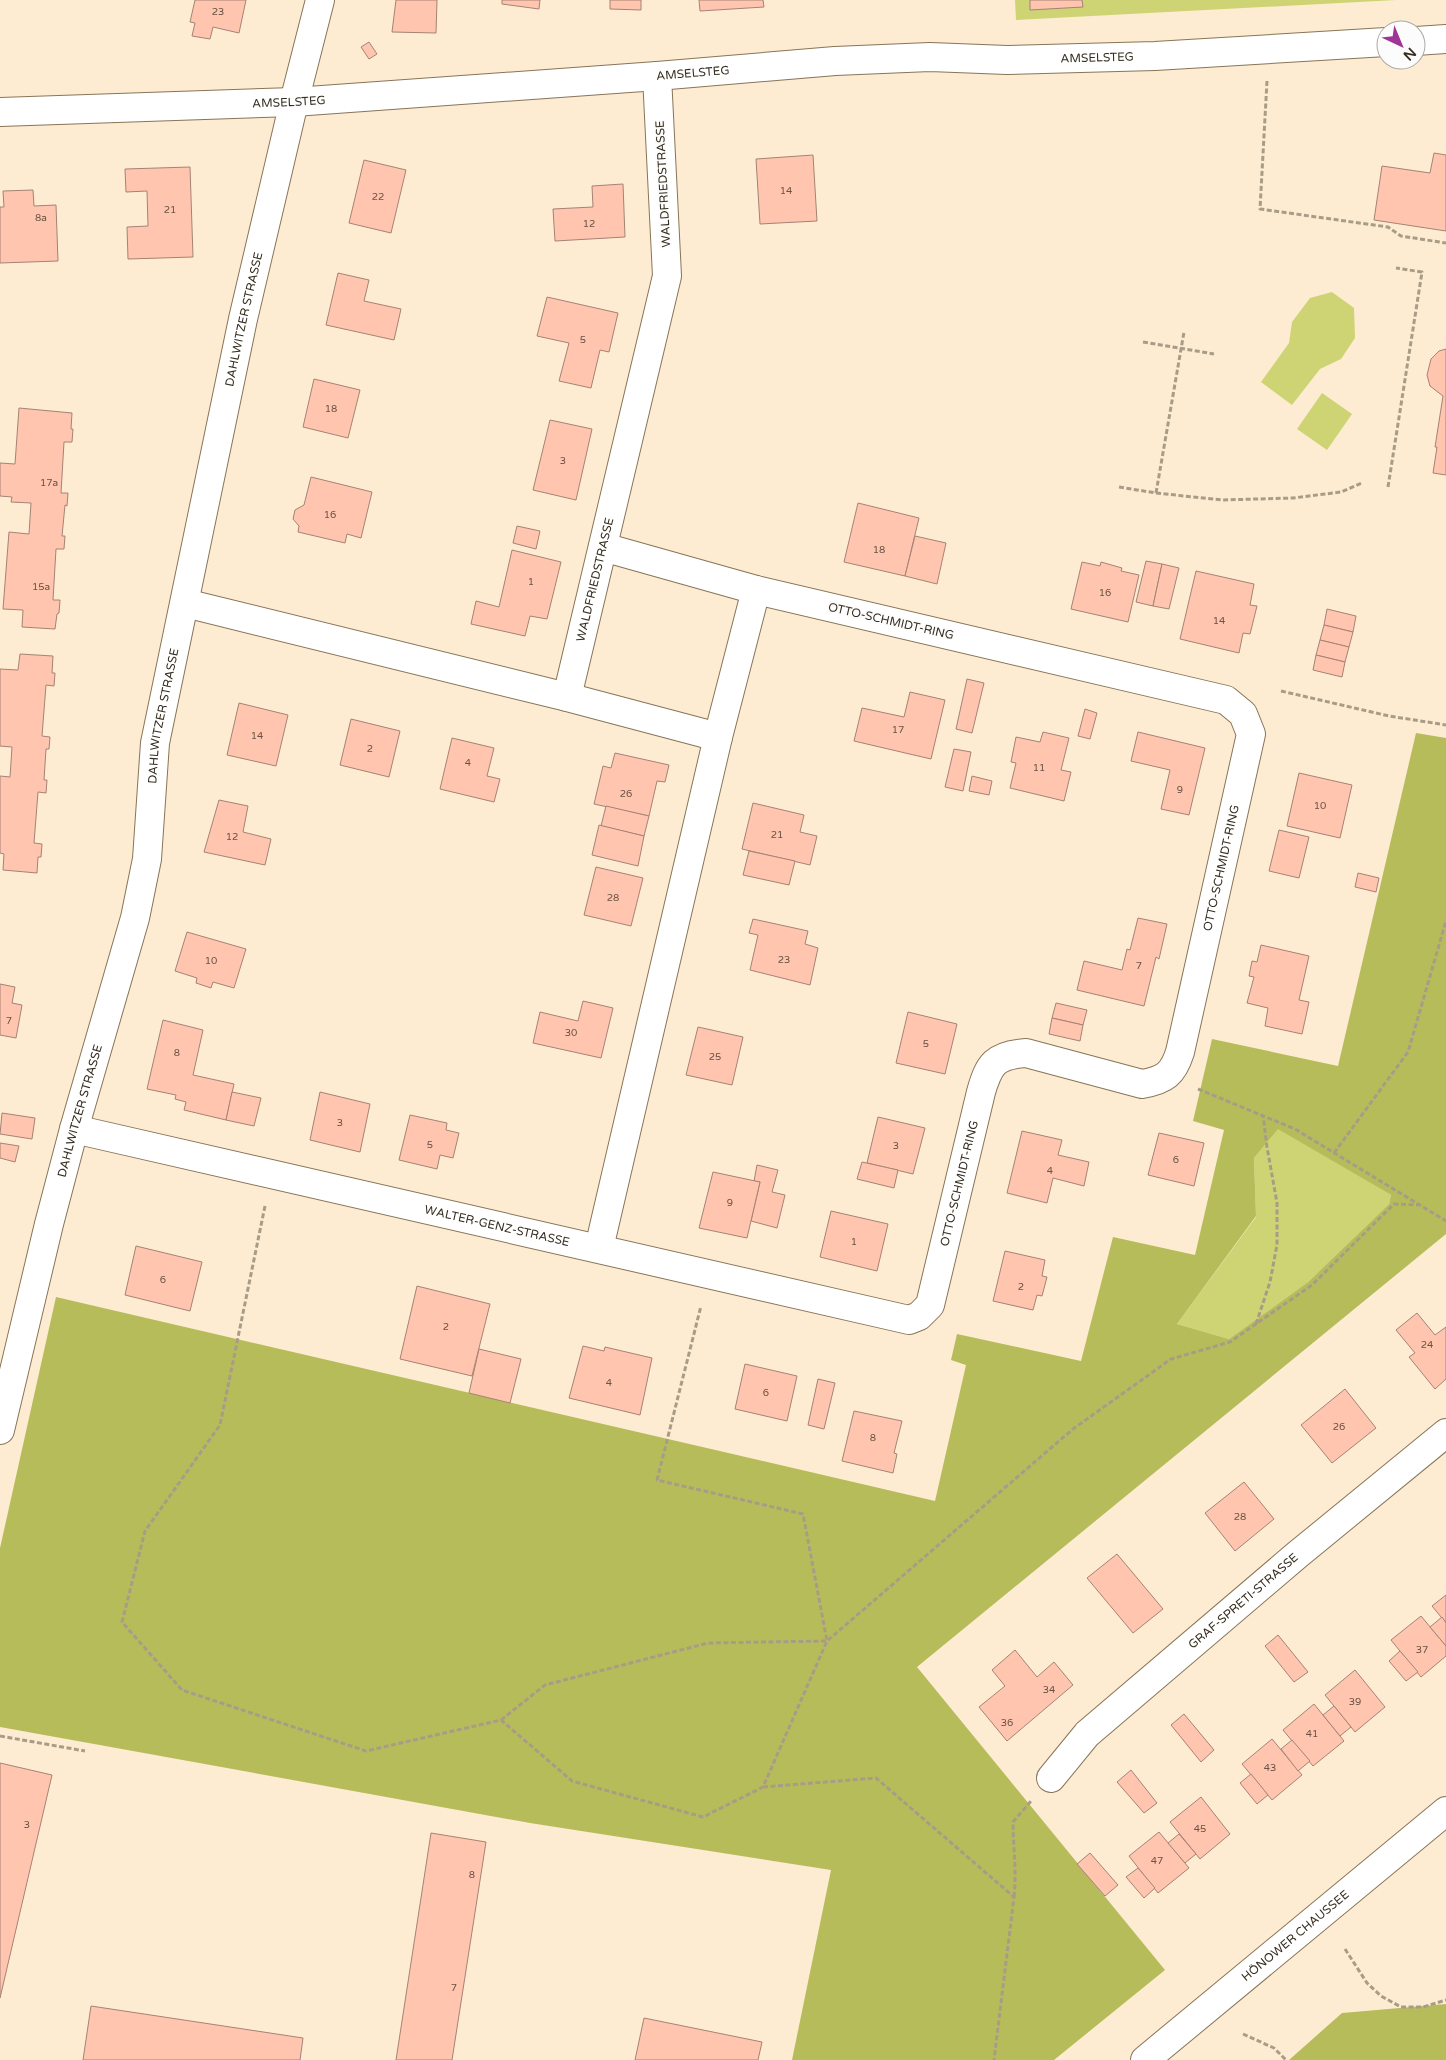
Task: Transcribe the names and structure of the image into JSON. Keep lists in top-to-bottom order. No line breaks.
{"streets":{"street":["AMSELSTEG","WALDFRIEDSTRASSE","DAHLWITZER STRASSE","OTTO-SCHMIDT-RING","WALTER-GENZ-STRASSE","GRAF-SPRETI-STRASSE","HÖNOWER CHAUSSEE"]},"crossings":[["AMSELSTEG","WALDFRIEDSTRASSE"],["AMSELSTEG","DAHLWITZER STRASSE"],["WALDFRIEDSTRASSE","OTTO-SCHMIDT-RING"],["DAHLWITZER STRASSE","WALTER-GENZ-STRASSE"],["OTTO-SCHMIDT-RING","WALTER-GENZ-STRASSE"]],"house_numbers":["23","14","22","21","8a","12","5","18","3","17a","16","18","1","15a","16","14","17","14","2","4","11","9","26","10","21","12","28","23","10","7","7","30","5","8","25","3","5","3","6","4","9","1","6","2","2","24","4","6","26","8","28","37","34","39","36","41","43","3","45","47","8","7"],"north":"bottom right"}
